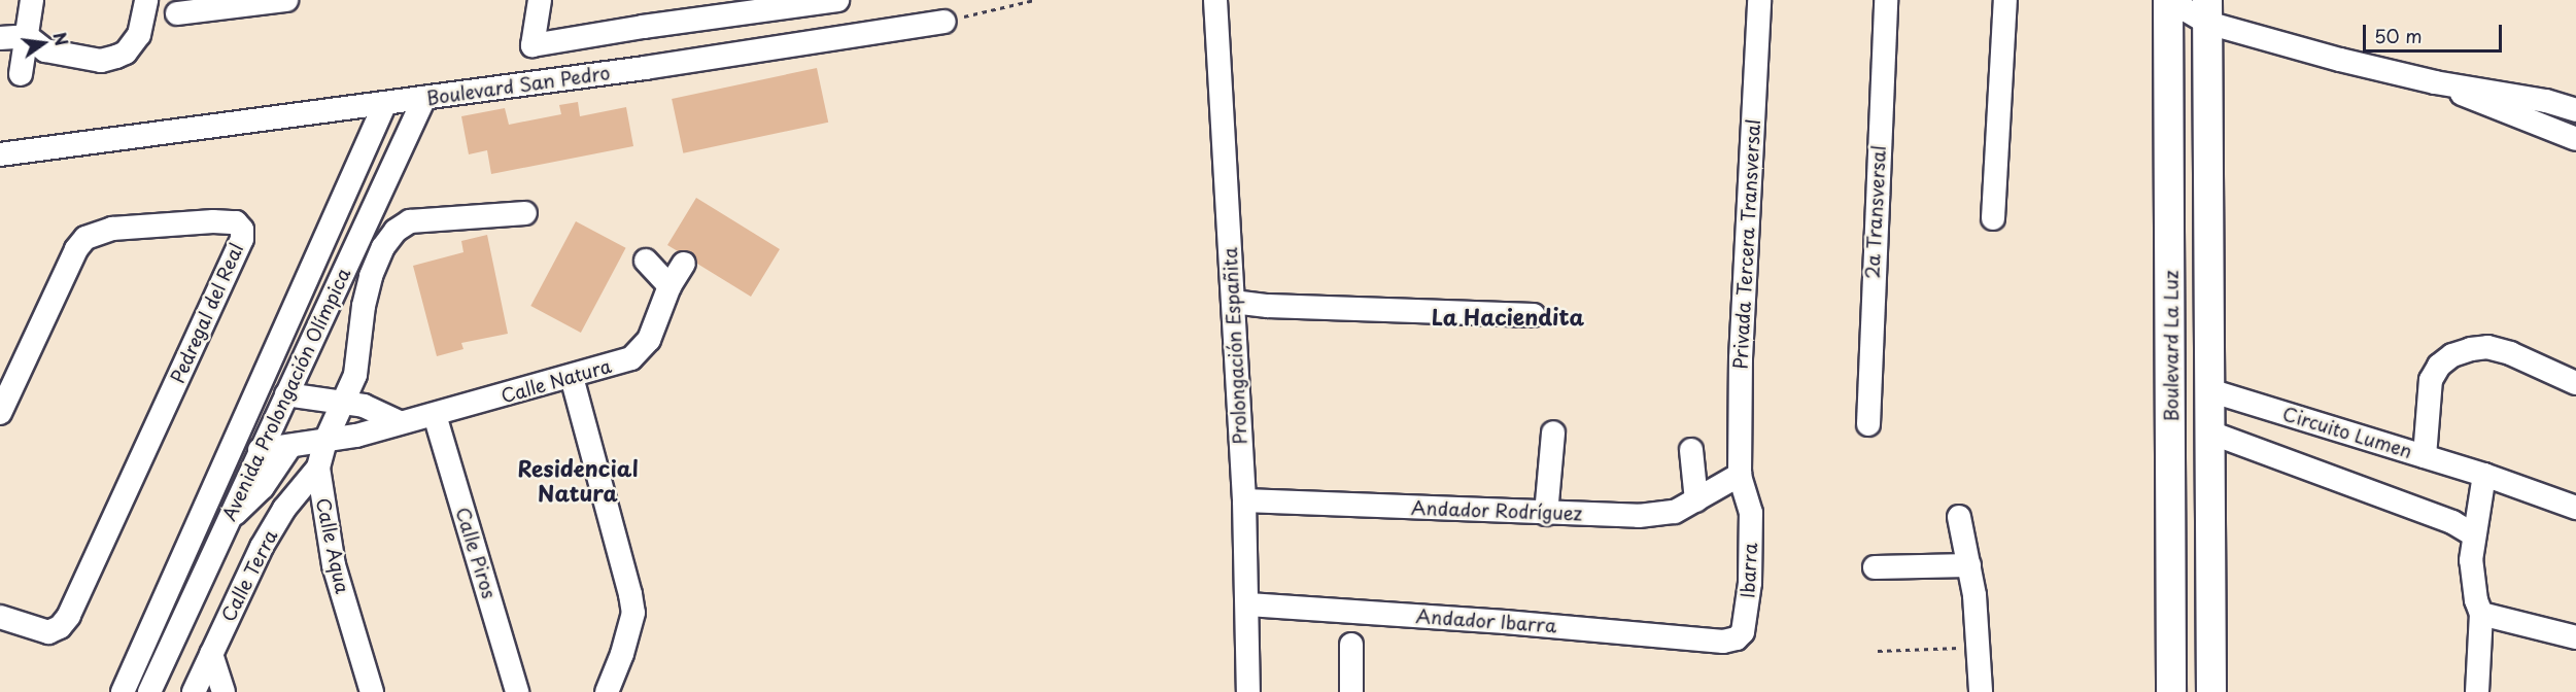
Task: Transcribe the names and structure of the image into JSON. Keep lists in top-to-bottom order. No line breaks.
{"streets":{"main road":["Boulevard La Luz"],"street":["Boulevard San Pedro","2a Transversal","Privada Tercera Transversal","Pedregal del Real","Prolongación Españita","Calle Natura","Avenida Prolongación Olímpica","Circuito Lumen","Andador Rodríguez","Calle Aqua","Calle Piros","Ibarra","Calle Terra","Andador Ibarra"]},"crossings":[["Boulevard San Pedro","Avenida Prolongación Olímpica"],["Privada Tercera Transversal","Andador Rodríguez"],["Privada Tercera Transversal","Ibarra"],["Prolongación Españita","Andador Rodríguez"],["Prolongación Españita","Andador Ibarra"],["Boulevard La Luz","Circuito Lumen"],["Calle Natura","Avenida Prolongación Olímpica"],["Calle Natura","Calle Aqua"],["Calle Natura","Calle Piros"],["Andador Rodríguez","Ibarra"],["Calle Aqua","Calle Terra"],["Ibarra","Andador Ibarra"]],"districts":["La Haciendita","Residencial Natura"],"scale_bar":"50 m","north":"right"}
